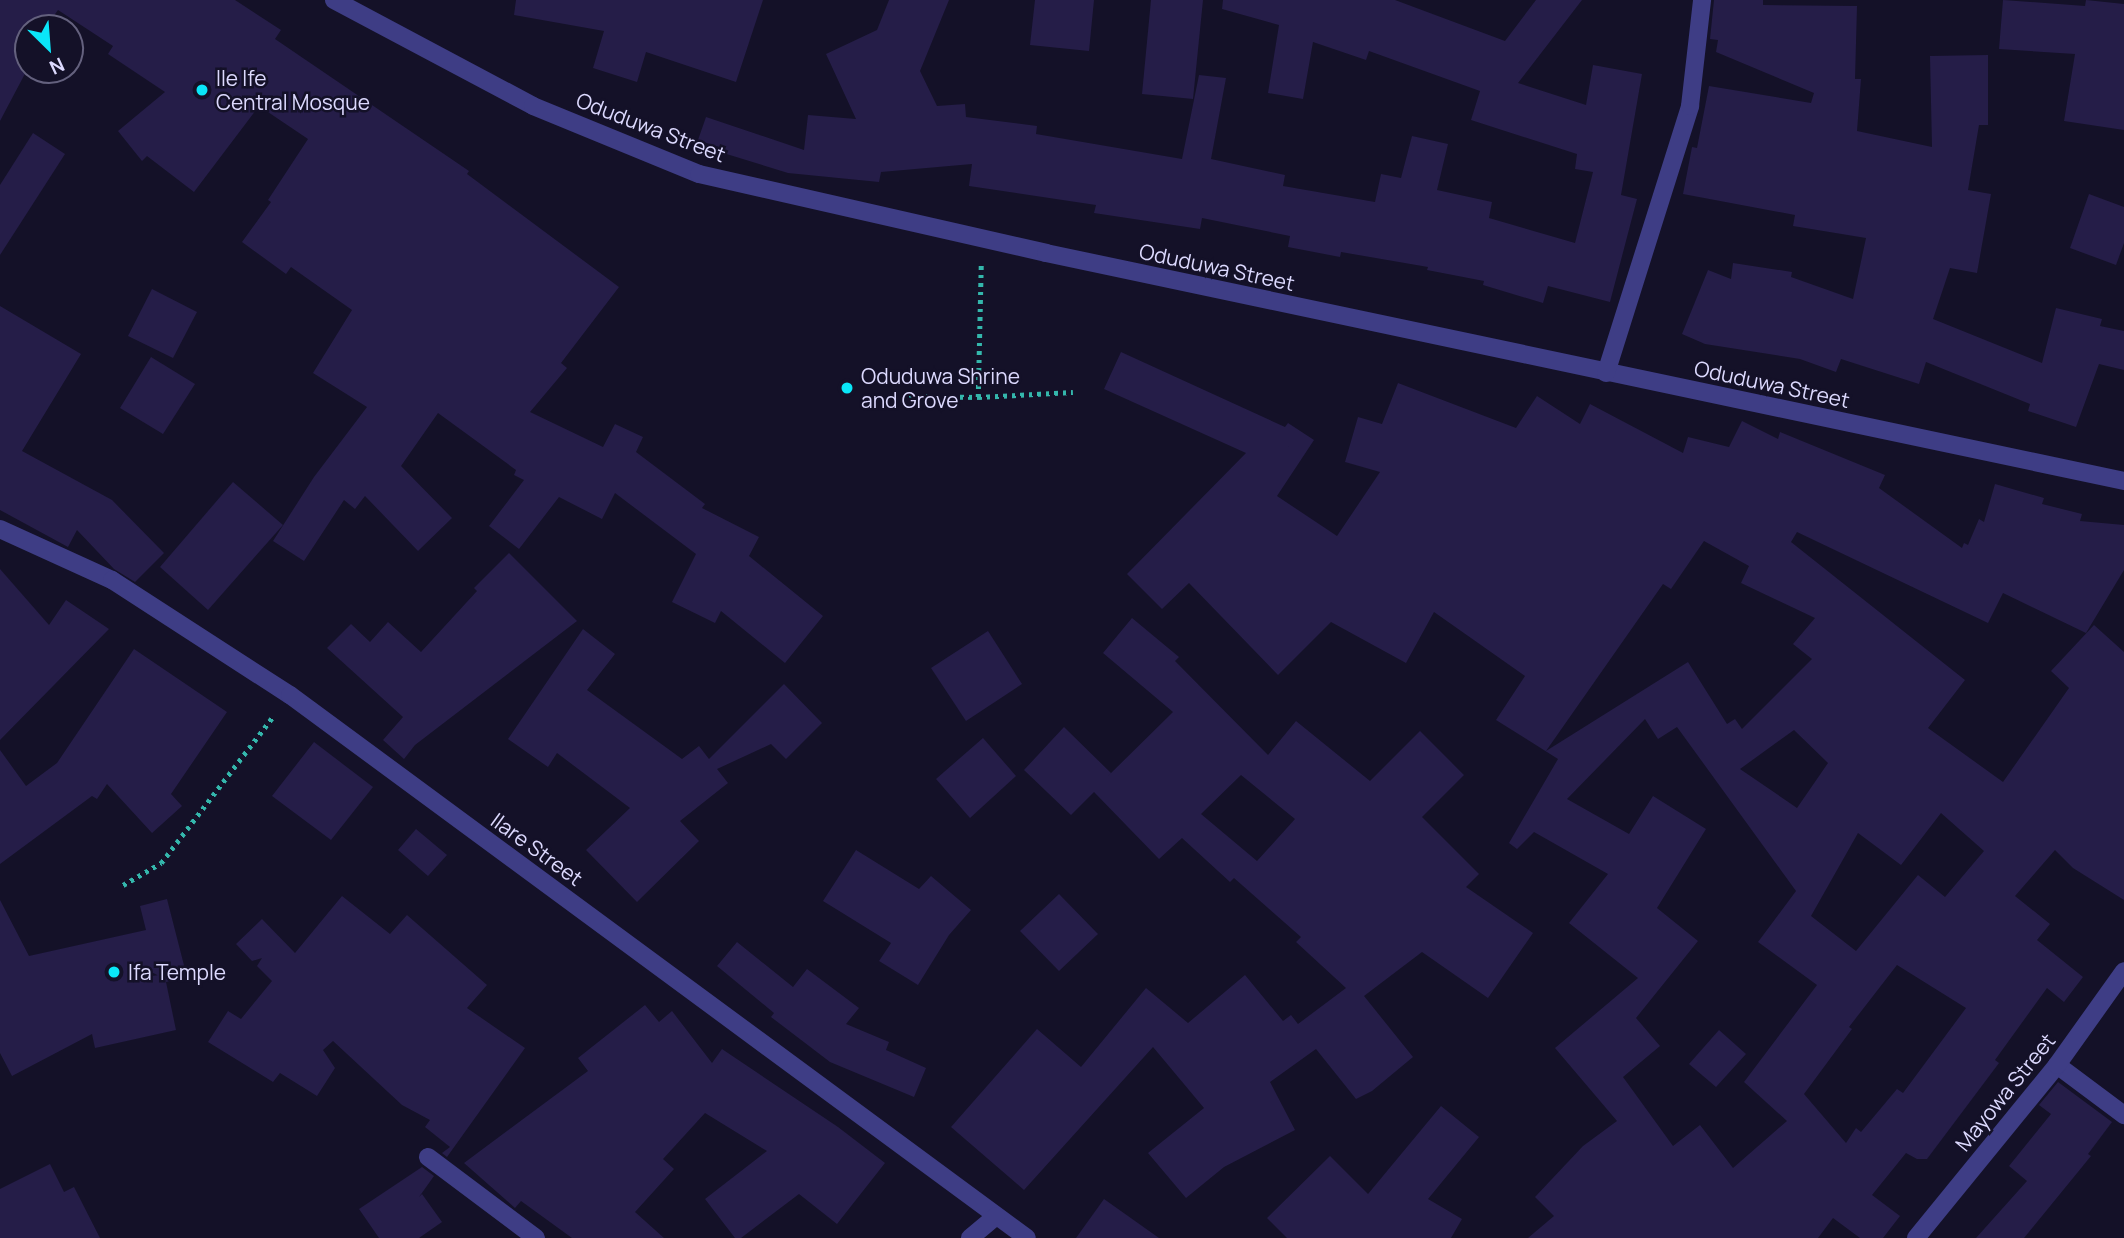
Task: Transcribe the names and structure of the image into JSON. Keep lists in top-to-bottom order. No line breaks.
{"streets":{"street":["Oduduwa Street","Ilare Street","Mayowa Street"]},"places":["Ile Ife Central Mosque","Oduduwa Shrine and Grove","Ifa Temple"],"north":"bottom right"}
